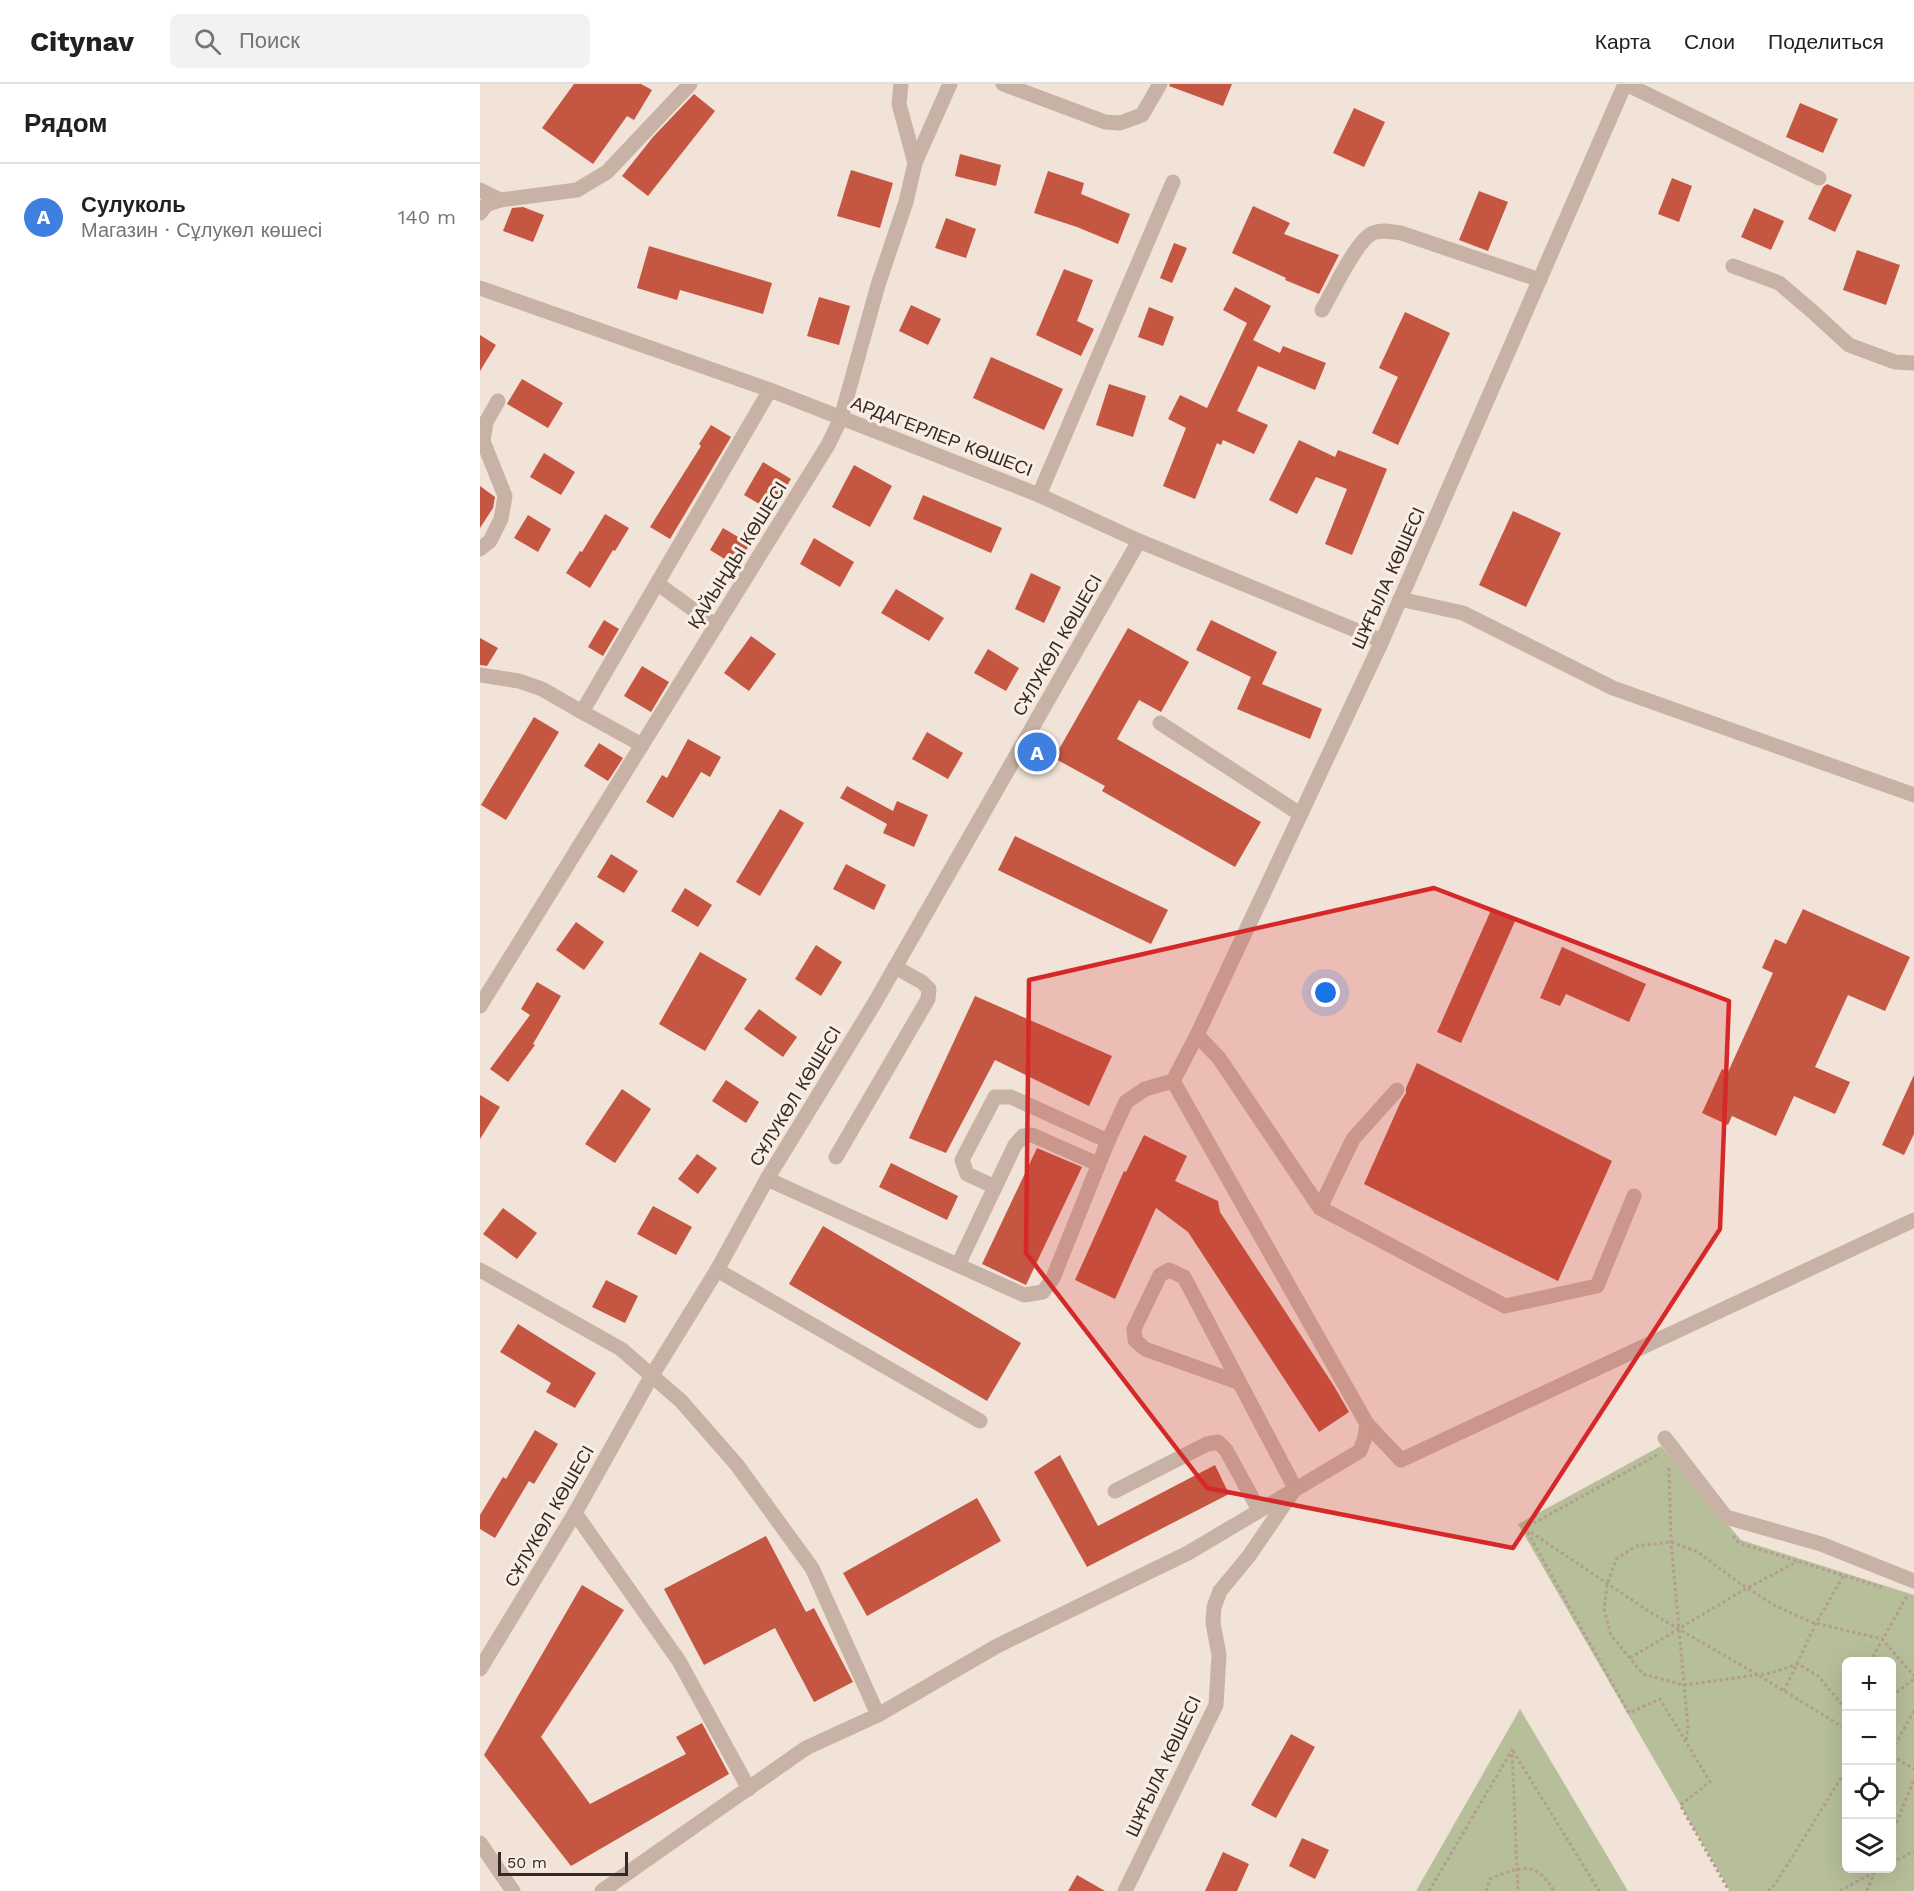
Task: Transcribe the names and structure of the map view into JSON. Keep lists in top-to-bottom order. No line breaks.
{"streets":{"street":["АРДАГЕРЛЕР КӨШЕСІ","ҚАЙЫҢДЫ КӨШЕСІ","ШҰҒЫЛА КӨШЕСІ","СҰЛУКӨЛ КӨШЕСІ"]},"crossings":[["АРДАГЕРЛЕР КӨШЕСІ","ҚАЙЫҢДЫ КӨШЕСІ"],["АРДАГЕРЛЕР КӨШЕСІ","ШҰҒЫЛА КӨШЕСІ"],["АРДАГЕРЛЕР КӨШЕСІ","СҰЛУКӨЛ КӨШЕСІ"]],"scale_bar":"50 m","page":{"header":"Citynav","search":"Поиск","nav":["Карта","Слои","Поделиться"],"heading":"Рядом","list":[{"mark":"A","name":"Сулуколь","note":"Магазин · Сұлукөл көшесі","value":"140 m"}],"pins":"A","map_buttons":["+","−"],"scale":"50 m"}}
